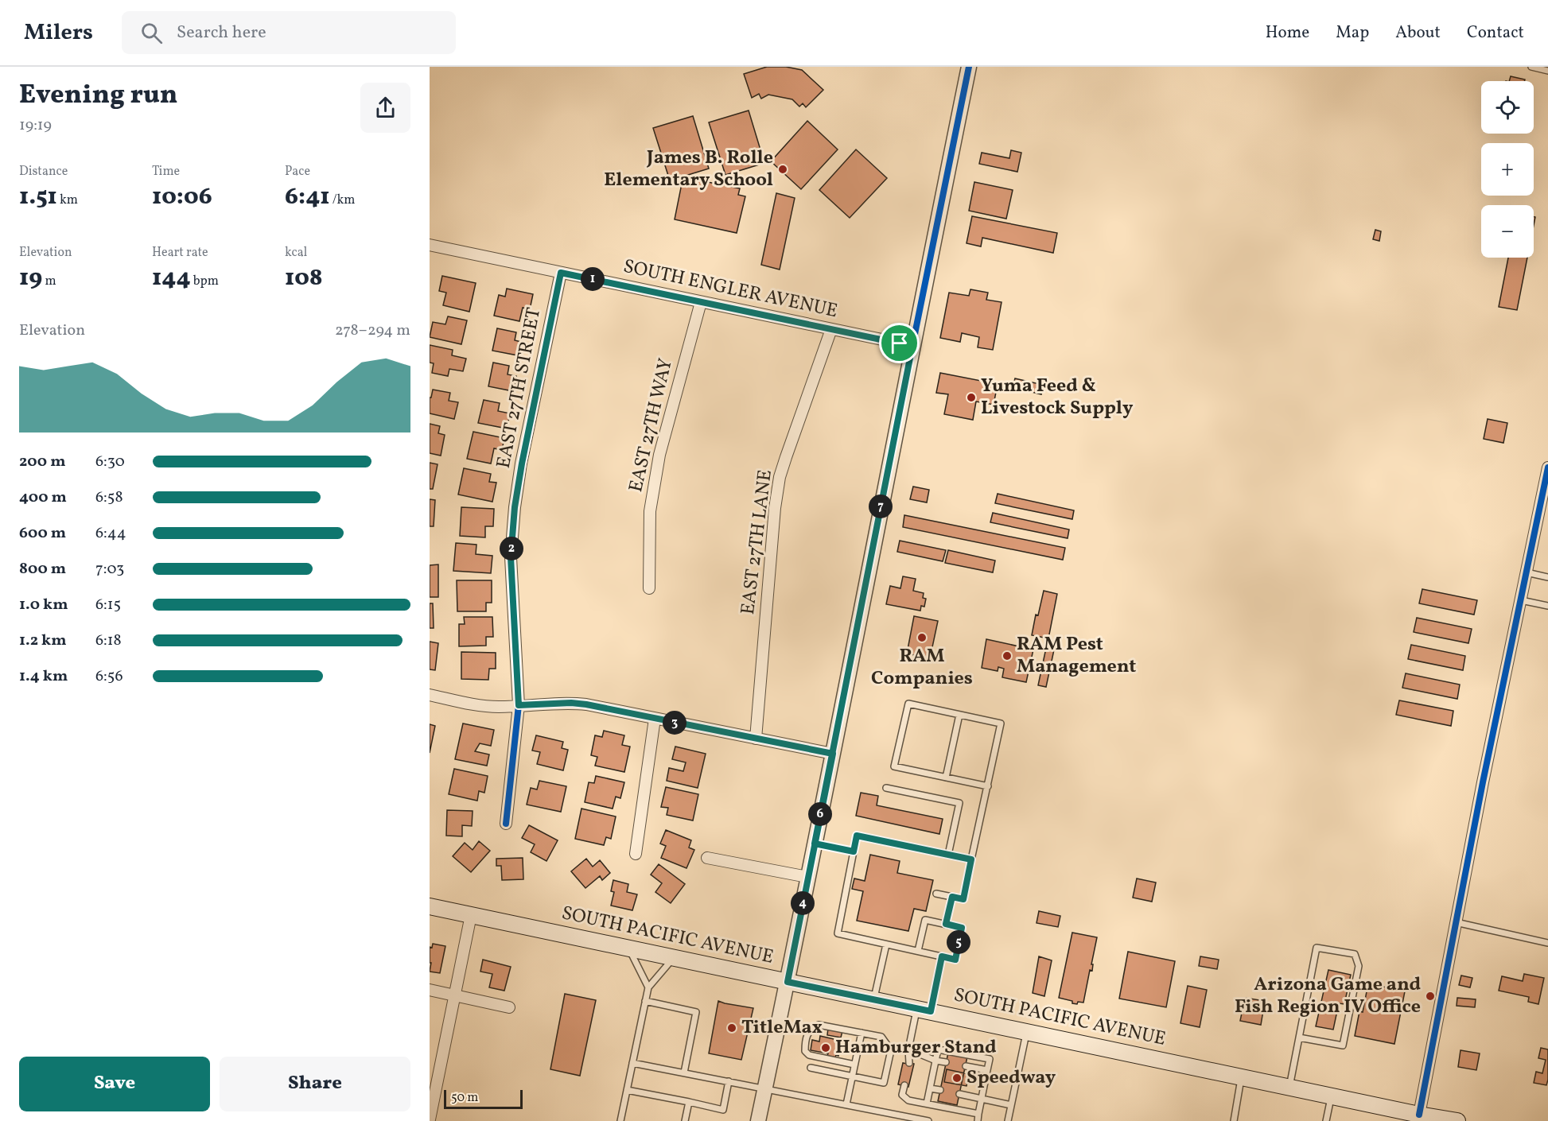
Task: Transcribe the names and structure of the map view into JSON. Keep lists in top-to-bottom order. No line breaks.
{"streets":{"main road":["SOUTH PACIFIC AVENUE"],"street":["SOUTH ENGLER AVENUE","EAST 27TH STREET","EAST 27TH WAY","EAST 27TH LANE"]},"crossings":[["SOUTH ENGLER AVENUE","EAST 27TH STREET"],["SOUTH ENGLER AVENUE","EAST 27TH WAY"],["SOUTH ENGLER AVENUE","EAST 27TH LANE"]],"places":["James B. Rolle Elementary School","Yuma Feed & Livestock Supply","RAM Companies","RAM Pest Management","Arizona Game and Fish Region IV Office","TitleMax","Hamburger Stand","Speedway"],"scale_bar":"50 m","page":{"header":"Milers","search":"Search here","nav":["Home","Map","About","Contact"],"heading":["Evening run","19:19"],"map_buttons":["+","−"],"stats":[["Distance","1.51 km"],["Time","10:06"],["Pace","6:41 /km"],["Elevation","19 m"],["Heart rate","144 bpm"],["kcal","108"]],"pins":["1","7","2","3","6","4","5"],"chart":["Elevation","278–294 m"],"list":[{"name":"200 m","note":"6:30"},{"name":"400 m","note":"6:58"},{"name":"600 m","note":"6:44"},{"name":"800 m","note":"7:03"},{"name":"1.0 km","note":"6:15"},{"name":"1.2 km","note":"6:18"},{"name":"1.4 km","note":"6:56"}],"buttons":["Save","Share"],"scale":"50 m"}}
